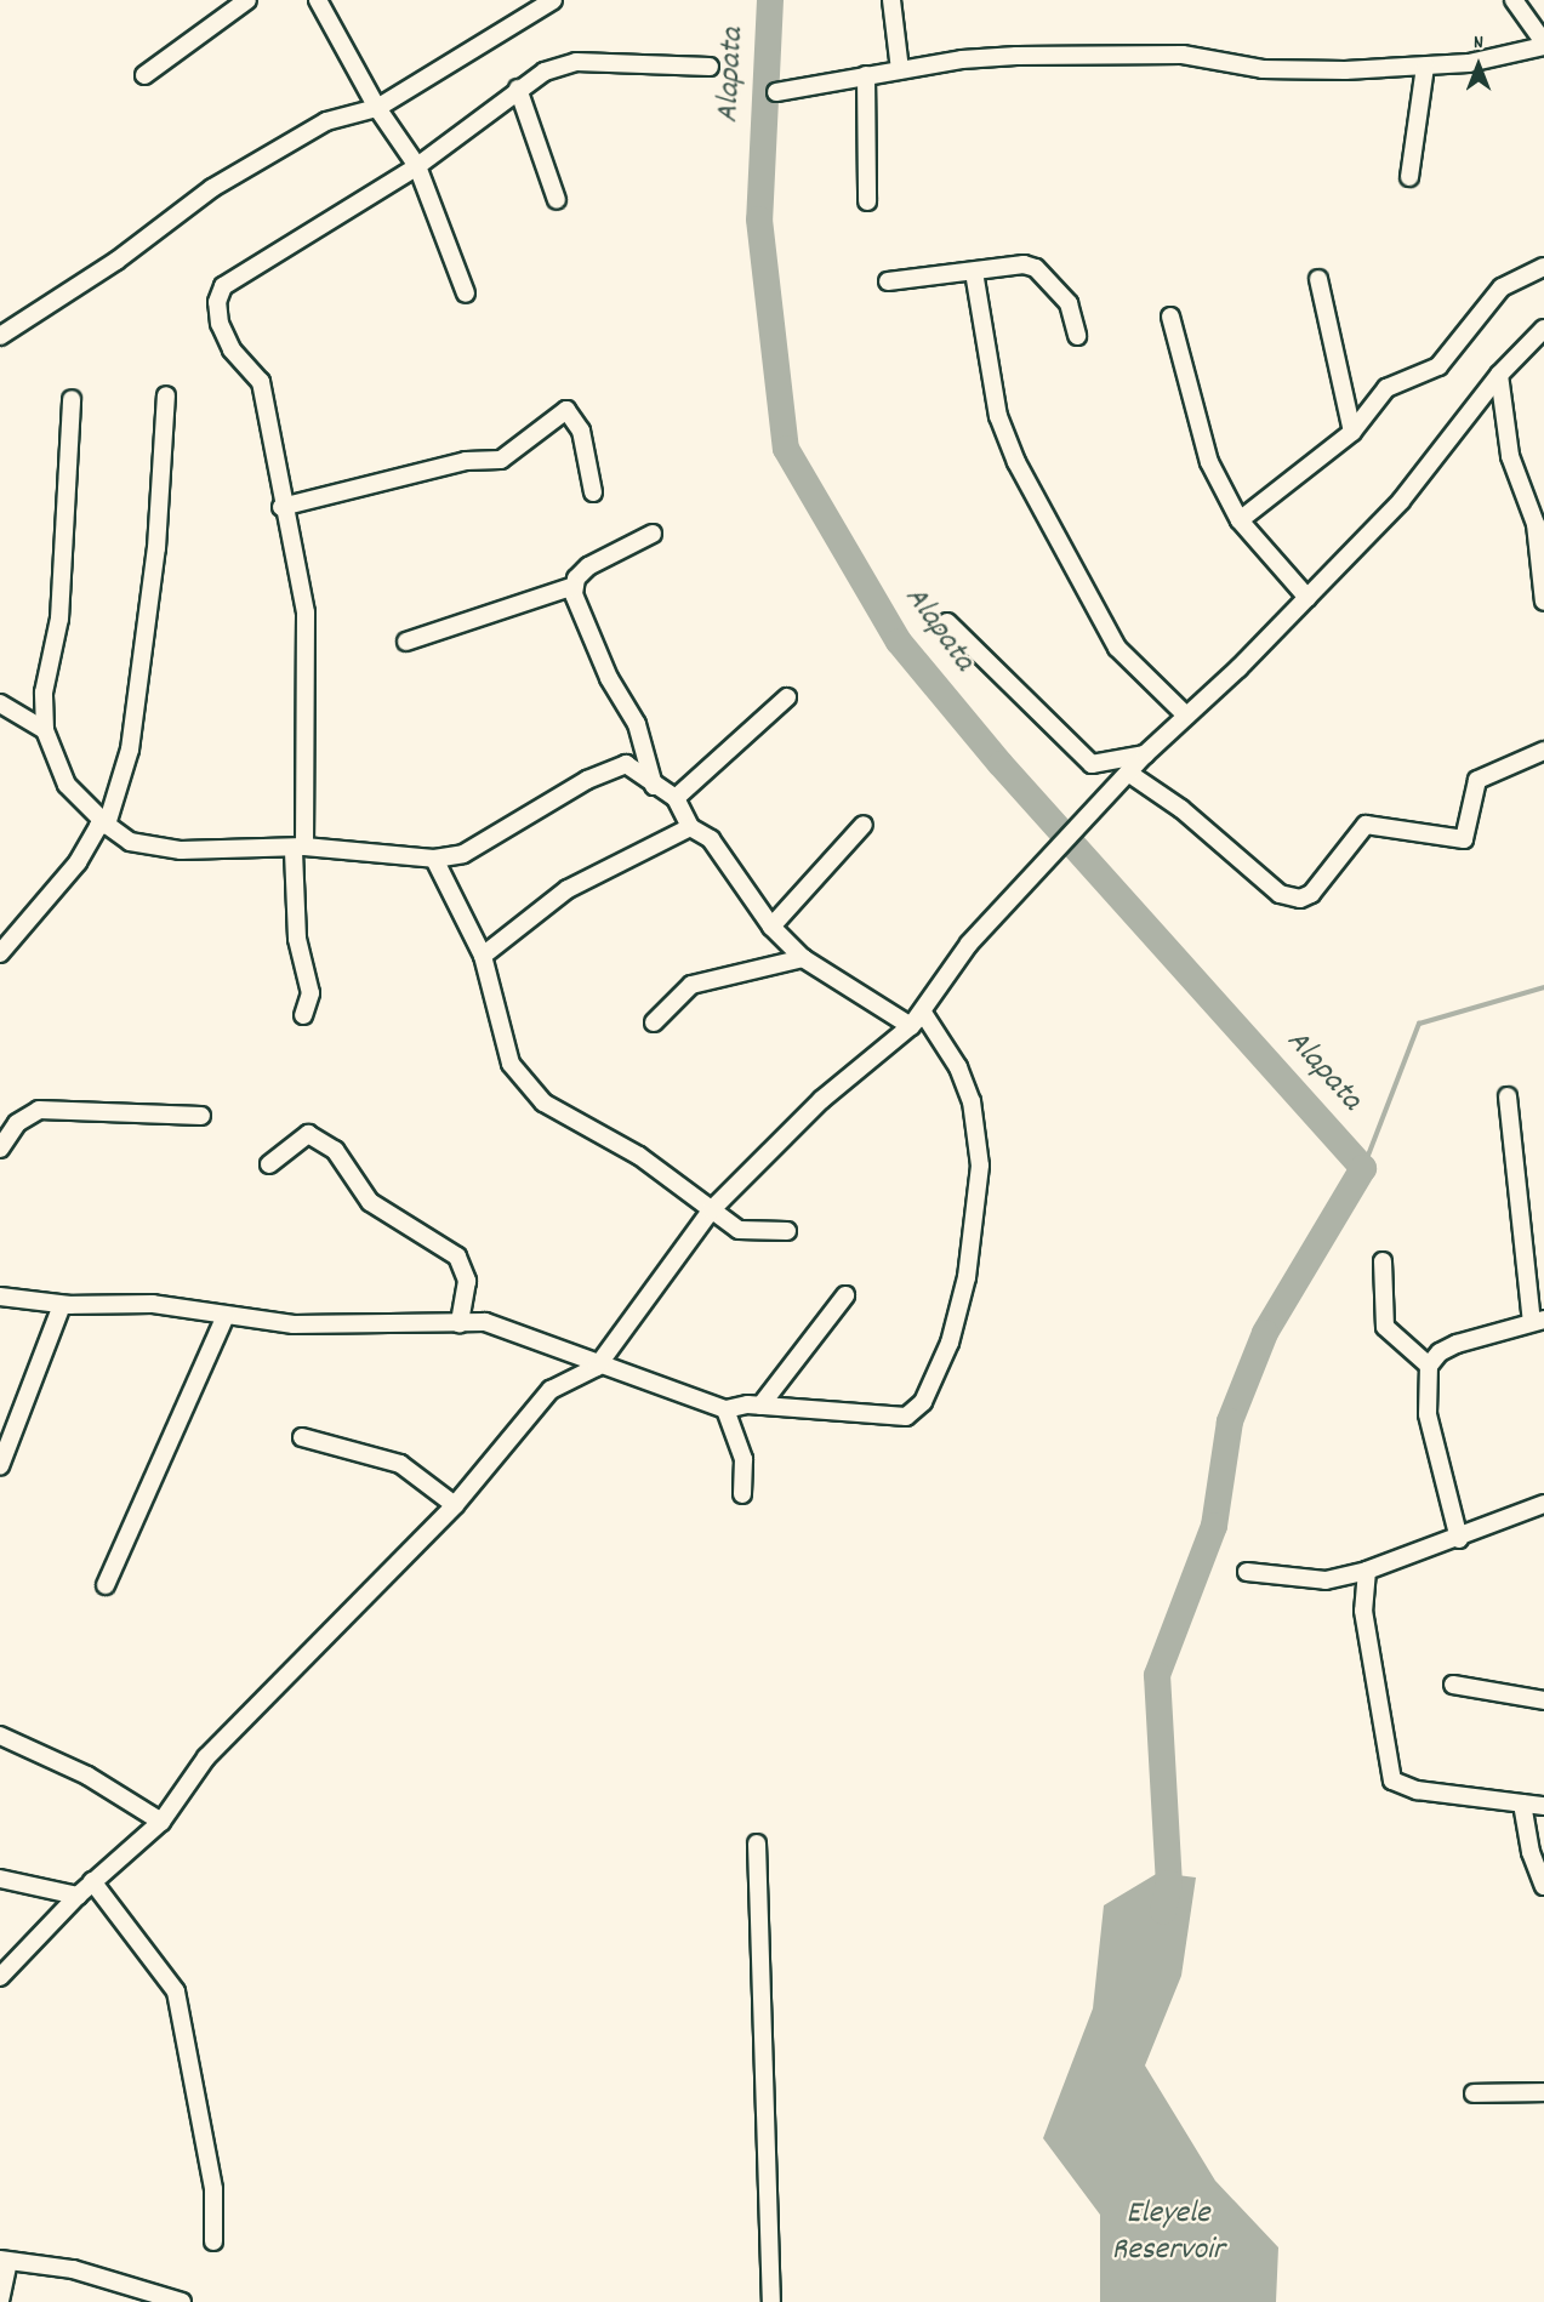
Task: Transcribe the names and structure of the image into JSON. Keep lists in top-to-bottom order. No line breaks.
{"water":["Alapata","Eleyele Reservoir"],"north":"top"}
